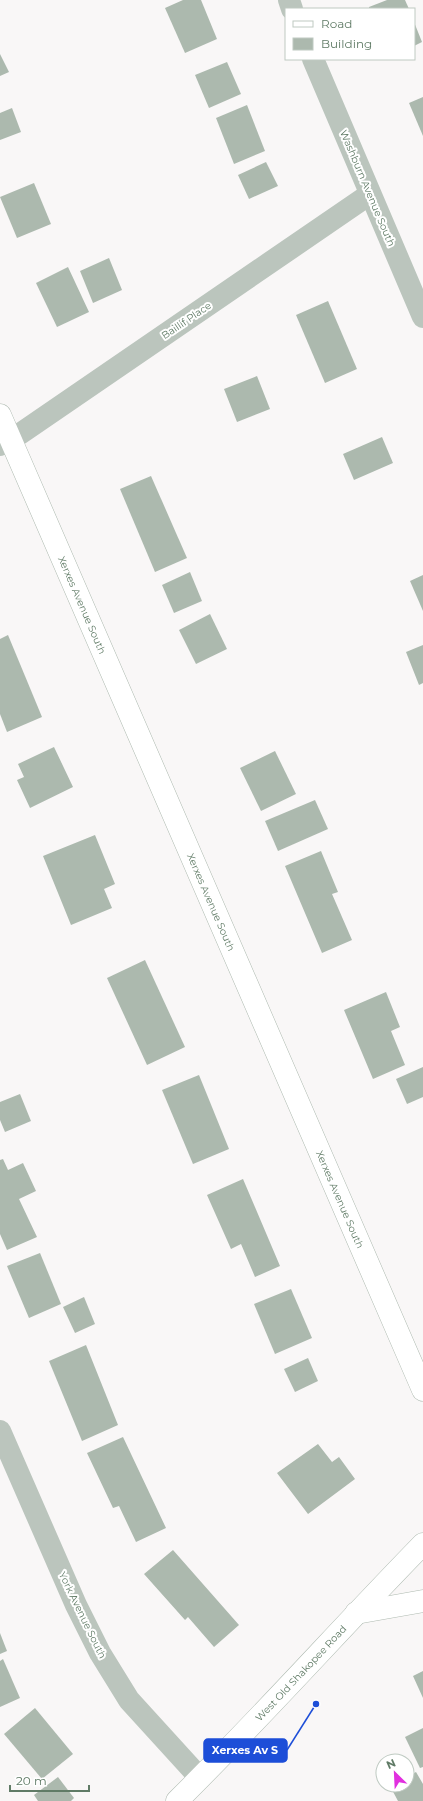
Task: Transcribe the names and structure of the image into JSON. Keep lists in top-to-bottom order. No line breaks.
{"streets":{"street":["Washburn Avenue South","Baillif Place","Xerxes Avenue South","York Avenue South","West Old Shakopee Road"]},"crossings":[["Washburn Avenue South","Baillif Place"],["Baillif Place","Xerxes Avenue South"],["York Avenue South","West Old Shakopee Road"]],"places":["Xerxes Av S"],"legend":["Road","Building"],"scale_bar":"20 m","north":"top left"}
